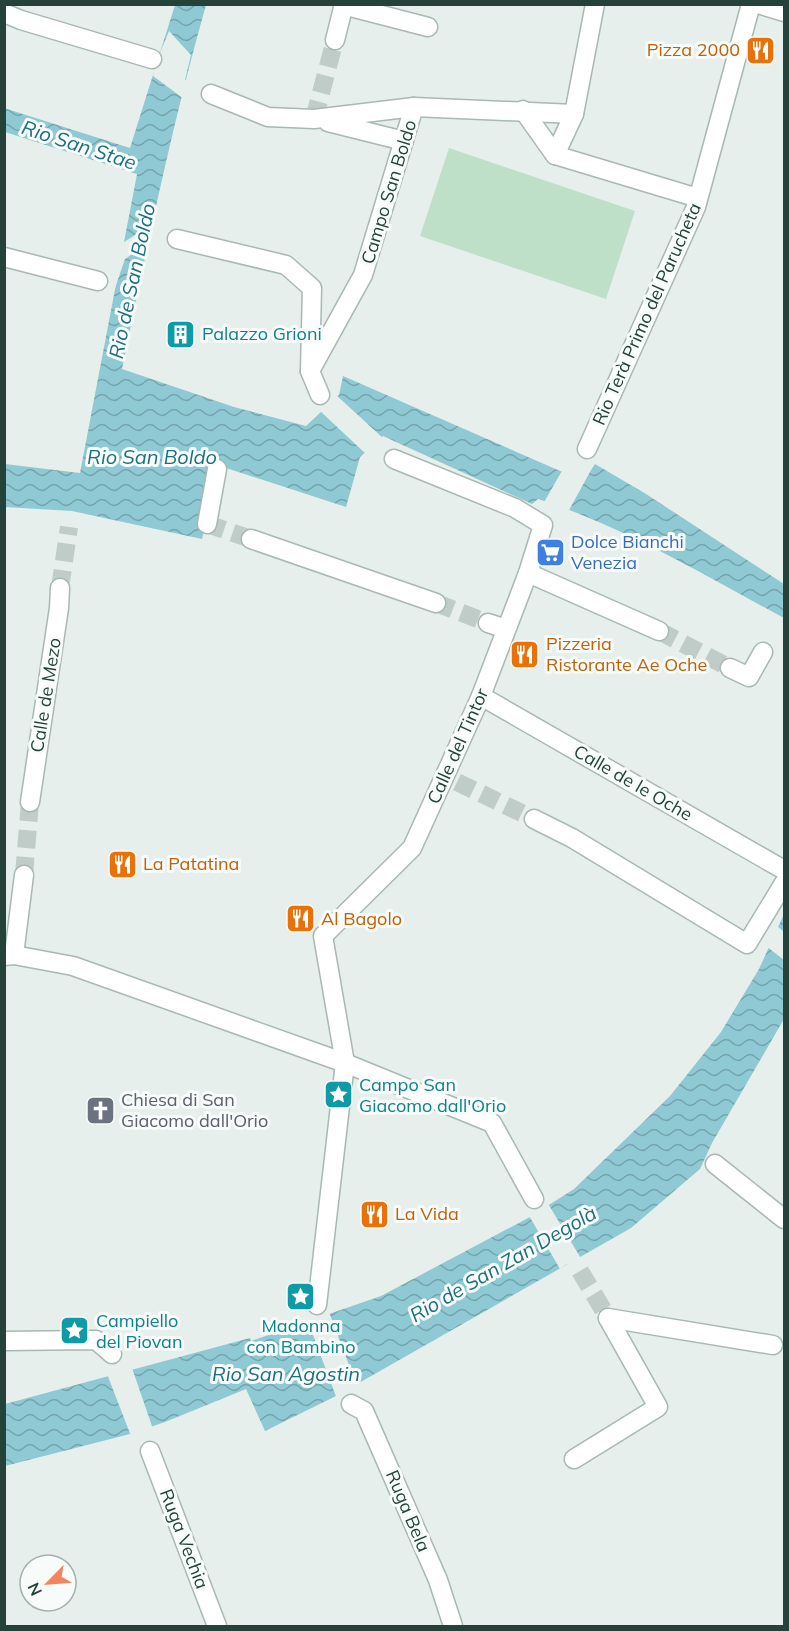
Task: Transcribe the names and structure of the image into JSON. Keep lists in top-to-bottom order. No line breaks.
{"streets":{"street":["Campo San Boldo","Rio Terà Primo del Parucheta","Calle de Mezo","Calle del Tintor","Calle de le Oche","Ruga Bela","Ruga Vechia"]},"crossings":[["Calle del Tintor","Calle de le Oche"]],"water":["Rio San Stae","Rio de San Boldo","Rio San Boldo","Rio de San Zan Degolà","Rio San Agostin"],"places":{"restaurant":["Pizza 2000","Pizzeria Ristorante Ae Oche","La Patatina","Al Bagolo","La Vida"],"building":["Palazzo Grioni"],"supermarket":["Dolce Bianchi Venezia"],"place":["Campo San Giacomo dall'Orio","Madonna con Bambino","Campiello del Piovan"],"church":["Chiesa di San Giacomo dall'Orio"]},"north":"bottom left"}
